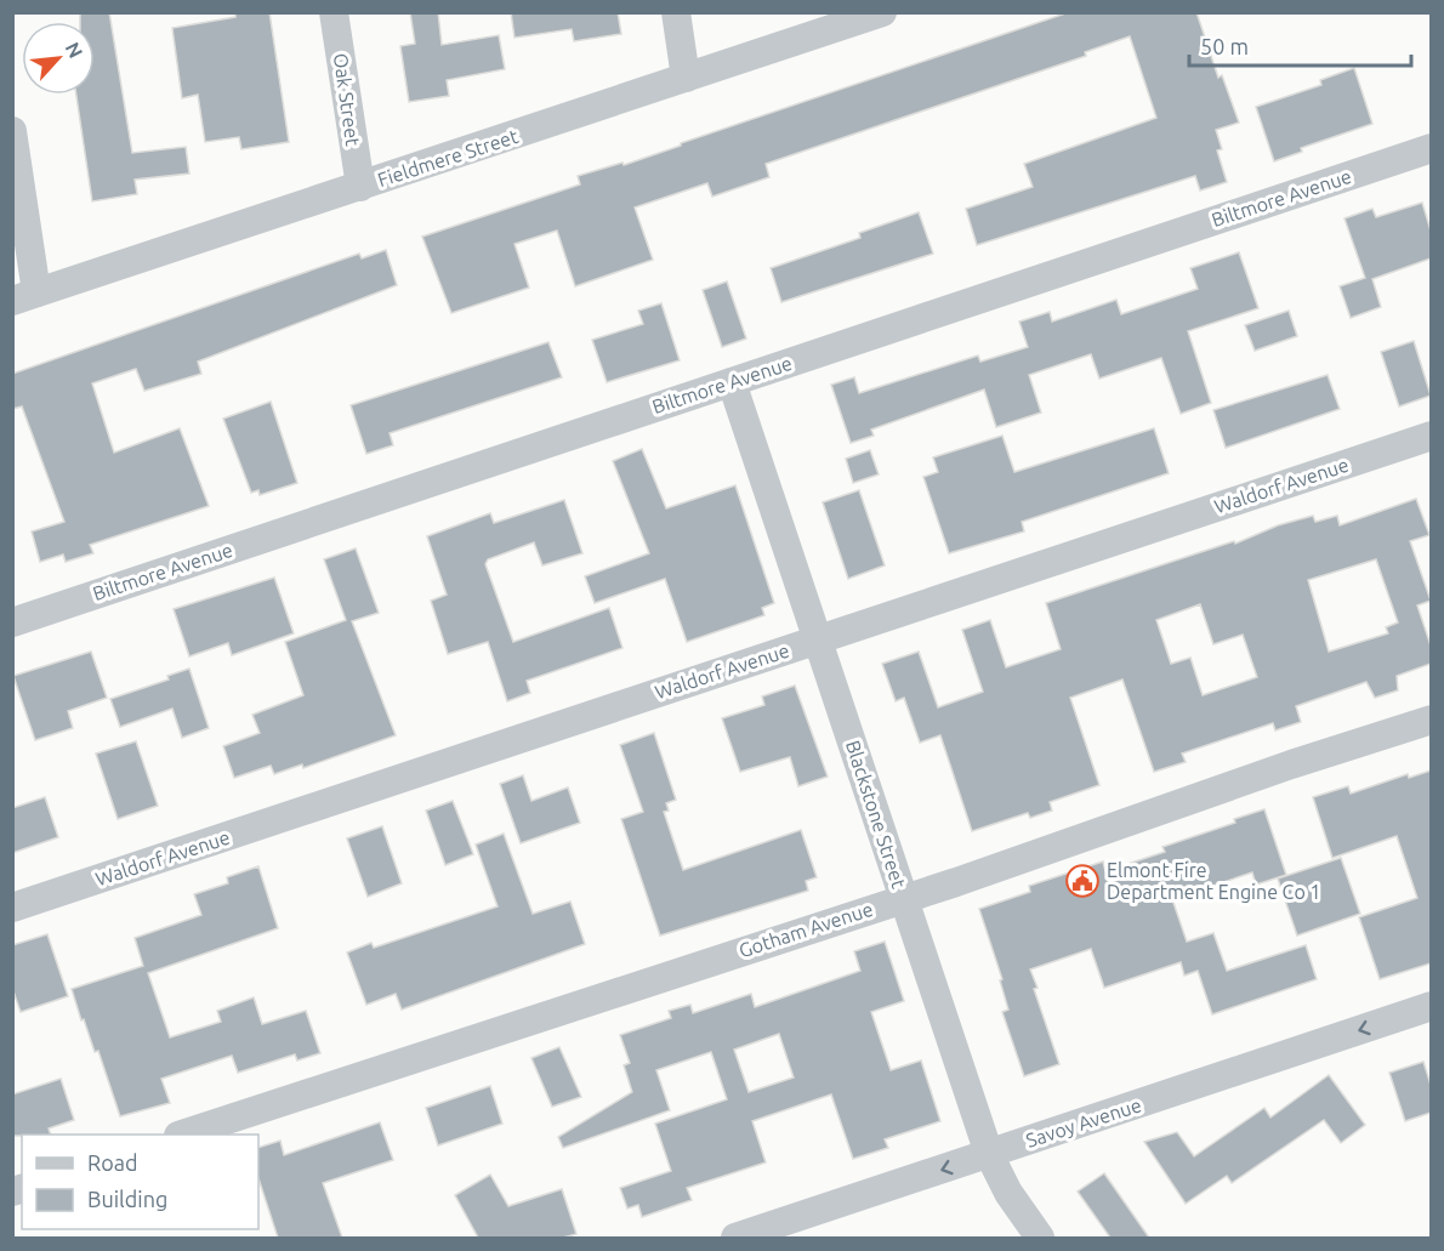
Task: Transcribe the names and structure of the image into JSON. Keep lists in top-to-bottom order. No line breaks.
{"streets":{"street":["Oak Street","Fieldmere Street","Biltmore Avenue","Waldorf Avenue","Blackstone Street","Gotham Avenue","Savoy Avenue"]},"crossings":[["Oak Street","Fieldmere Street"],["Biltmore Avenue","Blackstone Street"],["Waldorf Avenue","Blackstone Street"],["Blackstone Street","Gotham Avenue"],["Blackstone Street","Savoy Avenue"]],"one_way":["Savoy Avenue"],"places":{"public building":["Elmont Fire Department Engine Co 1"]},"legend":["Road","Building"],"scale_bar":"50 m","north":"top right"}
